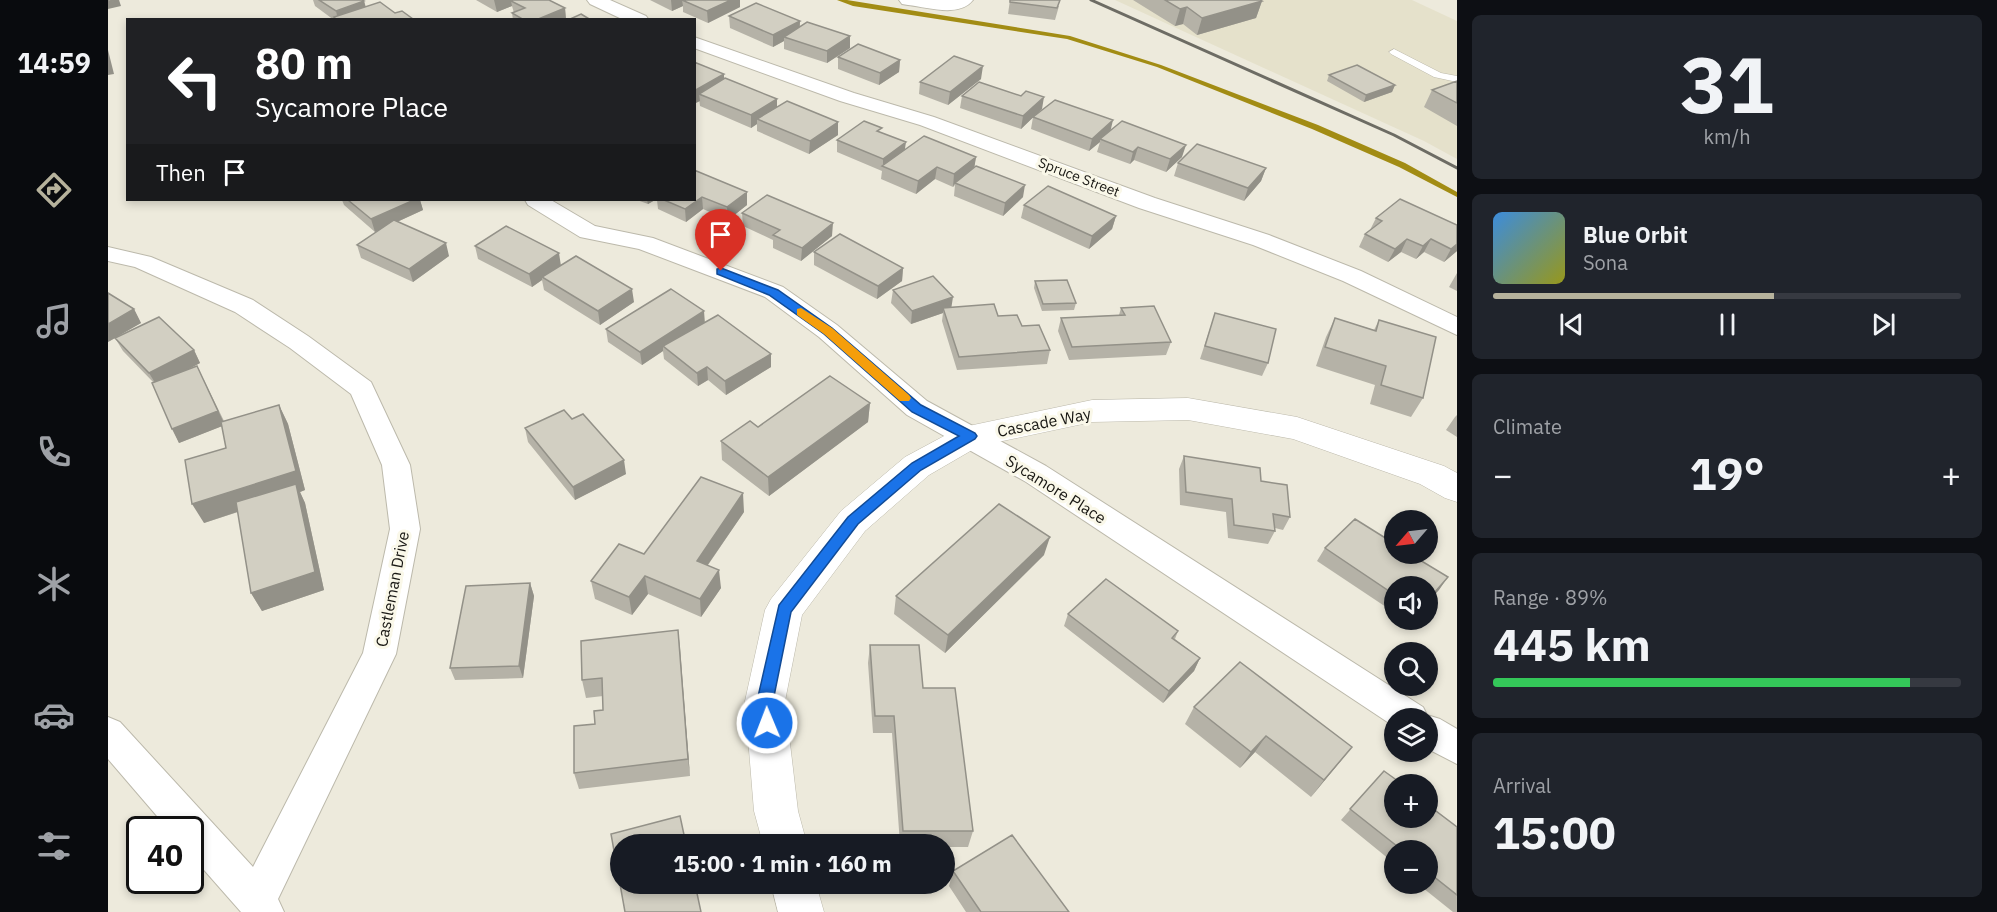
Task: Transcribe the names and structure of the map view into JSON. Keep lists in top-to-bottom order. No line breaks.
{"streets":{"street":["Spruce Street","Cascade Way","Sycamore Place","Castleman Drive"]},"crossings":[["Cascade Way","Sycamore Place"]],"north":"bottom left","page":{"tabs":"14:59","tile":[["31","km/h"],"Climate",["Range · 89%","445 km"],["Arrival","15:00"]],"turn":["80 m","Sycamore Place"],"then":"Then","song":["Blue Orbit","Sona"],"heat":["−","19°","+"],"map_buttons":["+","−"],"limit":"40","trip":"15:00 · 1 min · 160 m"}}
